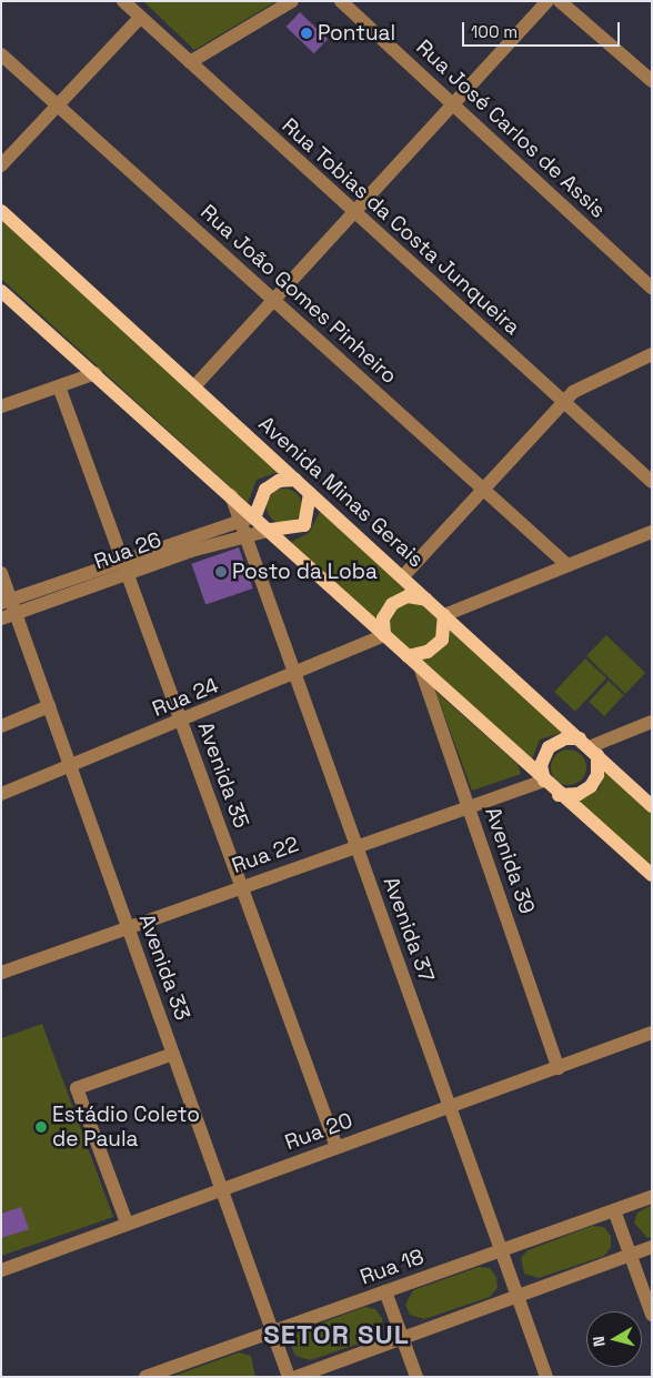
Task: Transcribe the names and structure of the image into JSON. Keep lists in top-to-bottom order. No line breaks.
{"streets":{"main road":["Avenida Minas Gerais"],"street":["Rua José Carlos de Assis","Rua Tobias da Costa Junqueira","Rua João Gomes Pinheiro","Rua 26","Rua 24","Avenida 35","Rua 22","Avenida 39","Avenida 37","Avenida 33","Rua 20","Rua 18"]},"crossings":[["Avenida Minas Gerais","Rua 26"],["Avenida Minas Gerais","Rua 24"],["Avenida Minas Gerais","Rua 22"],["Rua 26","Avenida 35"],["Rua 26","Avenida 37"],["Rua 26","Avenida 33"],["Rua 24","Avenida 35"],["Rua 24","Avenida 37"],["Rua 24","Avenida 33"],["Avenida 35","Rua 22"],["Avenida 35","Rua 20"],["Rua 22","Avenida 39"],["Rua 22","Avenida 37"],["Rua 22","Avenida 33"],["Avenida 39","Rua 20"],["Avenida 37","Rua 20"],["Avenida 37","Rua 18"],["Avenida 33","Rua 20"],["Avenida 33","Rua 18"]],"districts":["SETOR SUL"],"places":["Pontual","Posto da Loba","Estádio Coleto de Paula"],"scale_bar":"100 m","north":"left"}
